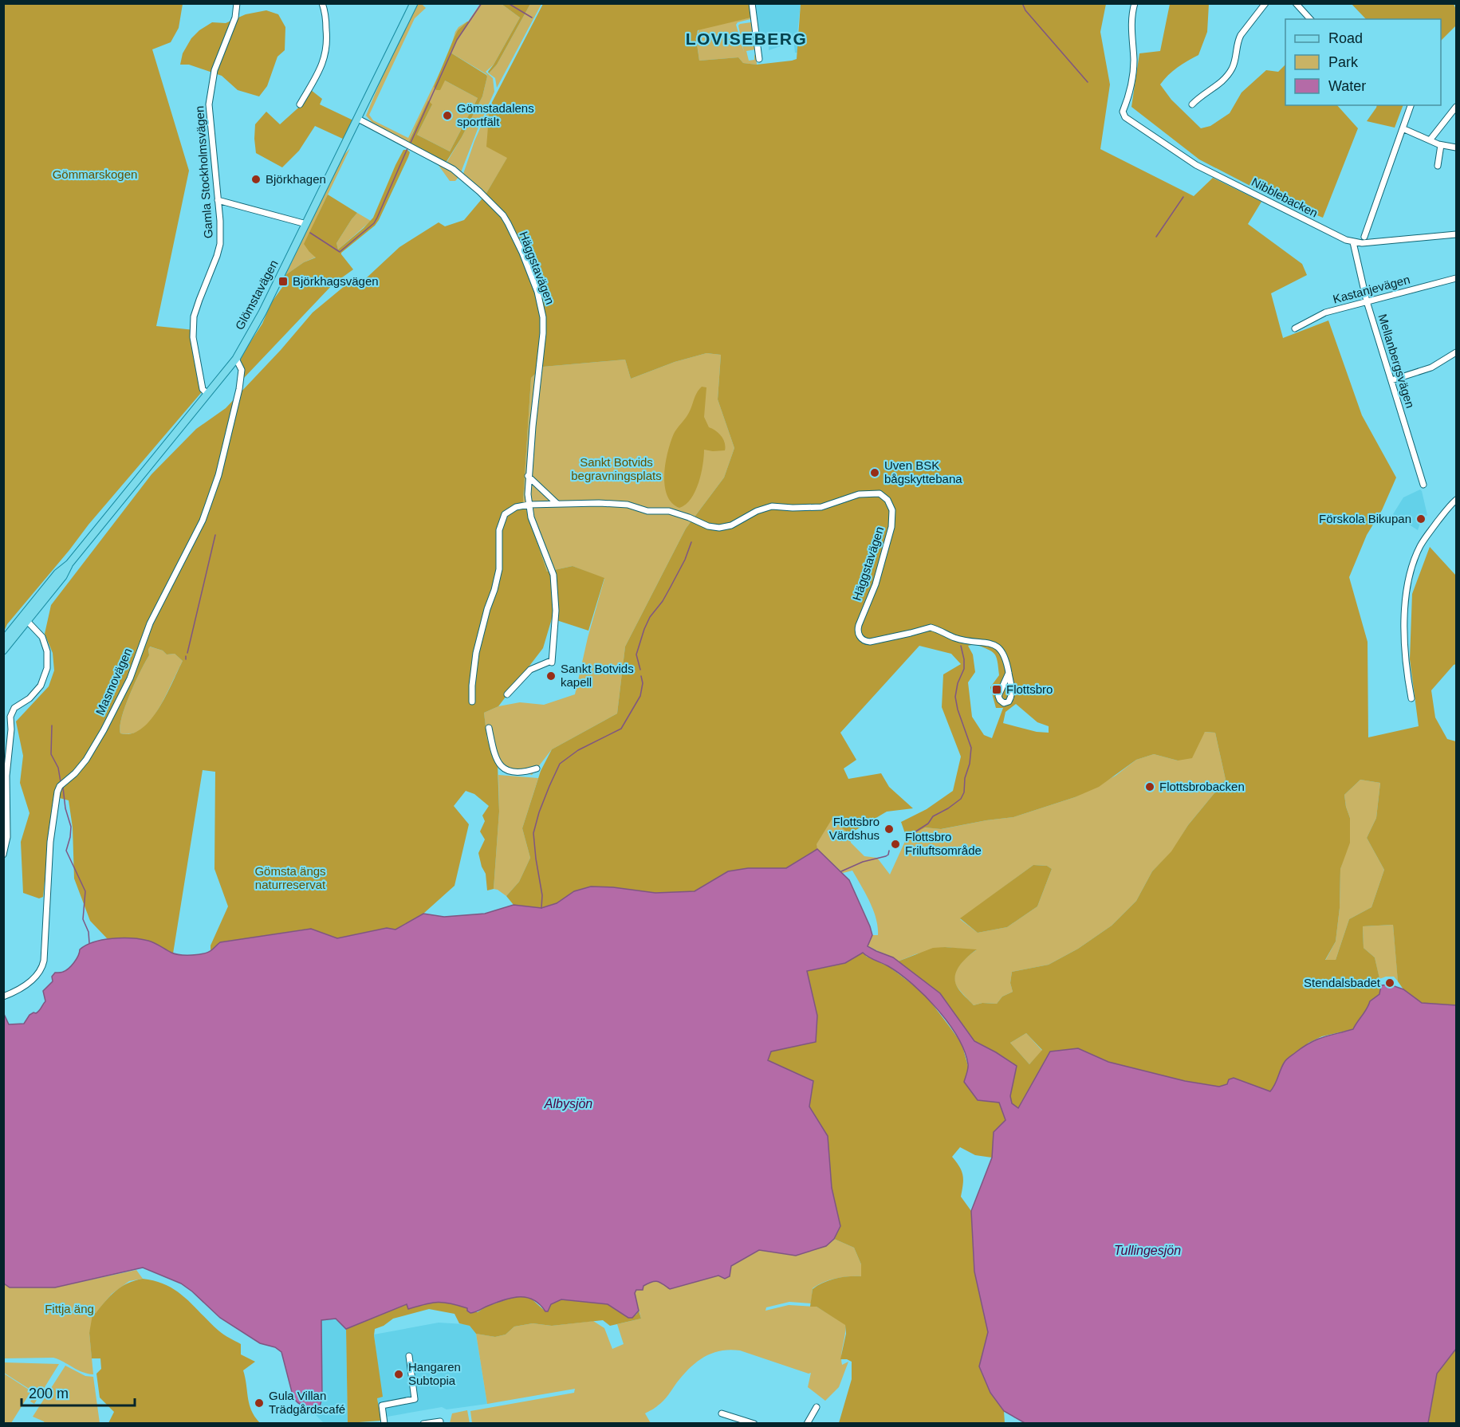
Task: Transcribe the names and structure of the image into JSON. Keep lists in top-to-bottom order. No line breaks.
{"streets":{"main road":["Glömstavägen"],"street":["Gamla Stockholmsvägen","Nibblebacken","Häggstavägen","Kastanjevägen","Mellanbergsvägen","Masmovägen"]},"crossings":[["Gamla Stockholmsvägen","Glömstavägen"],["Nibblebacken","Mellanbergsvägen"],["Häggstavägen","Glömstavägen"],["Kastanjevägen","Mellanbergsvägen"],["Glömstavägen","Masmovägen"]],"districts":["LOVISEBERG"],"water":["Albysjön","Tullingesjön"],"parks":["Gömmarskogen","Sankt Botvids begravningsplats","Gömsta ängs naturreservat","Fittja äng"],"places":{"other":["Gömstadalens sportfält","Björkhagen","Uven BSK bågskyttebana","Förskola Bikupan","Sankt Botvids kapell","Flottsbrobacken","Flottsbro Värdshus","Flottsbro Friluftsområde","Stendalsbadet","Hangaren Subtopia","Gula Villan Trädgårdscafé"],"transit":["Björkhagsvägen","Flottsbro"]},"legend":["Road","Park","Water"],"scale_bar":"200 m"}
